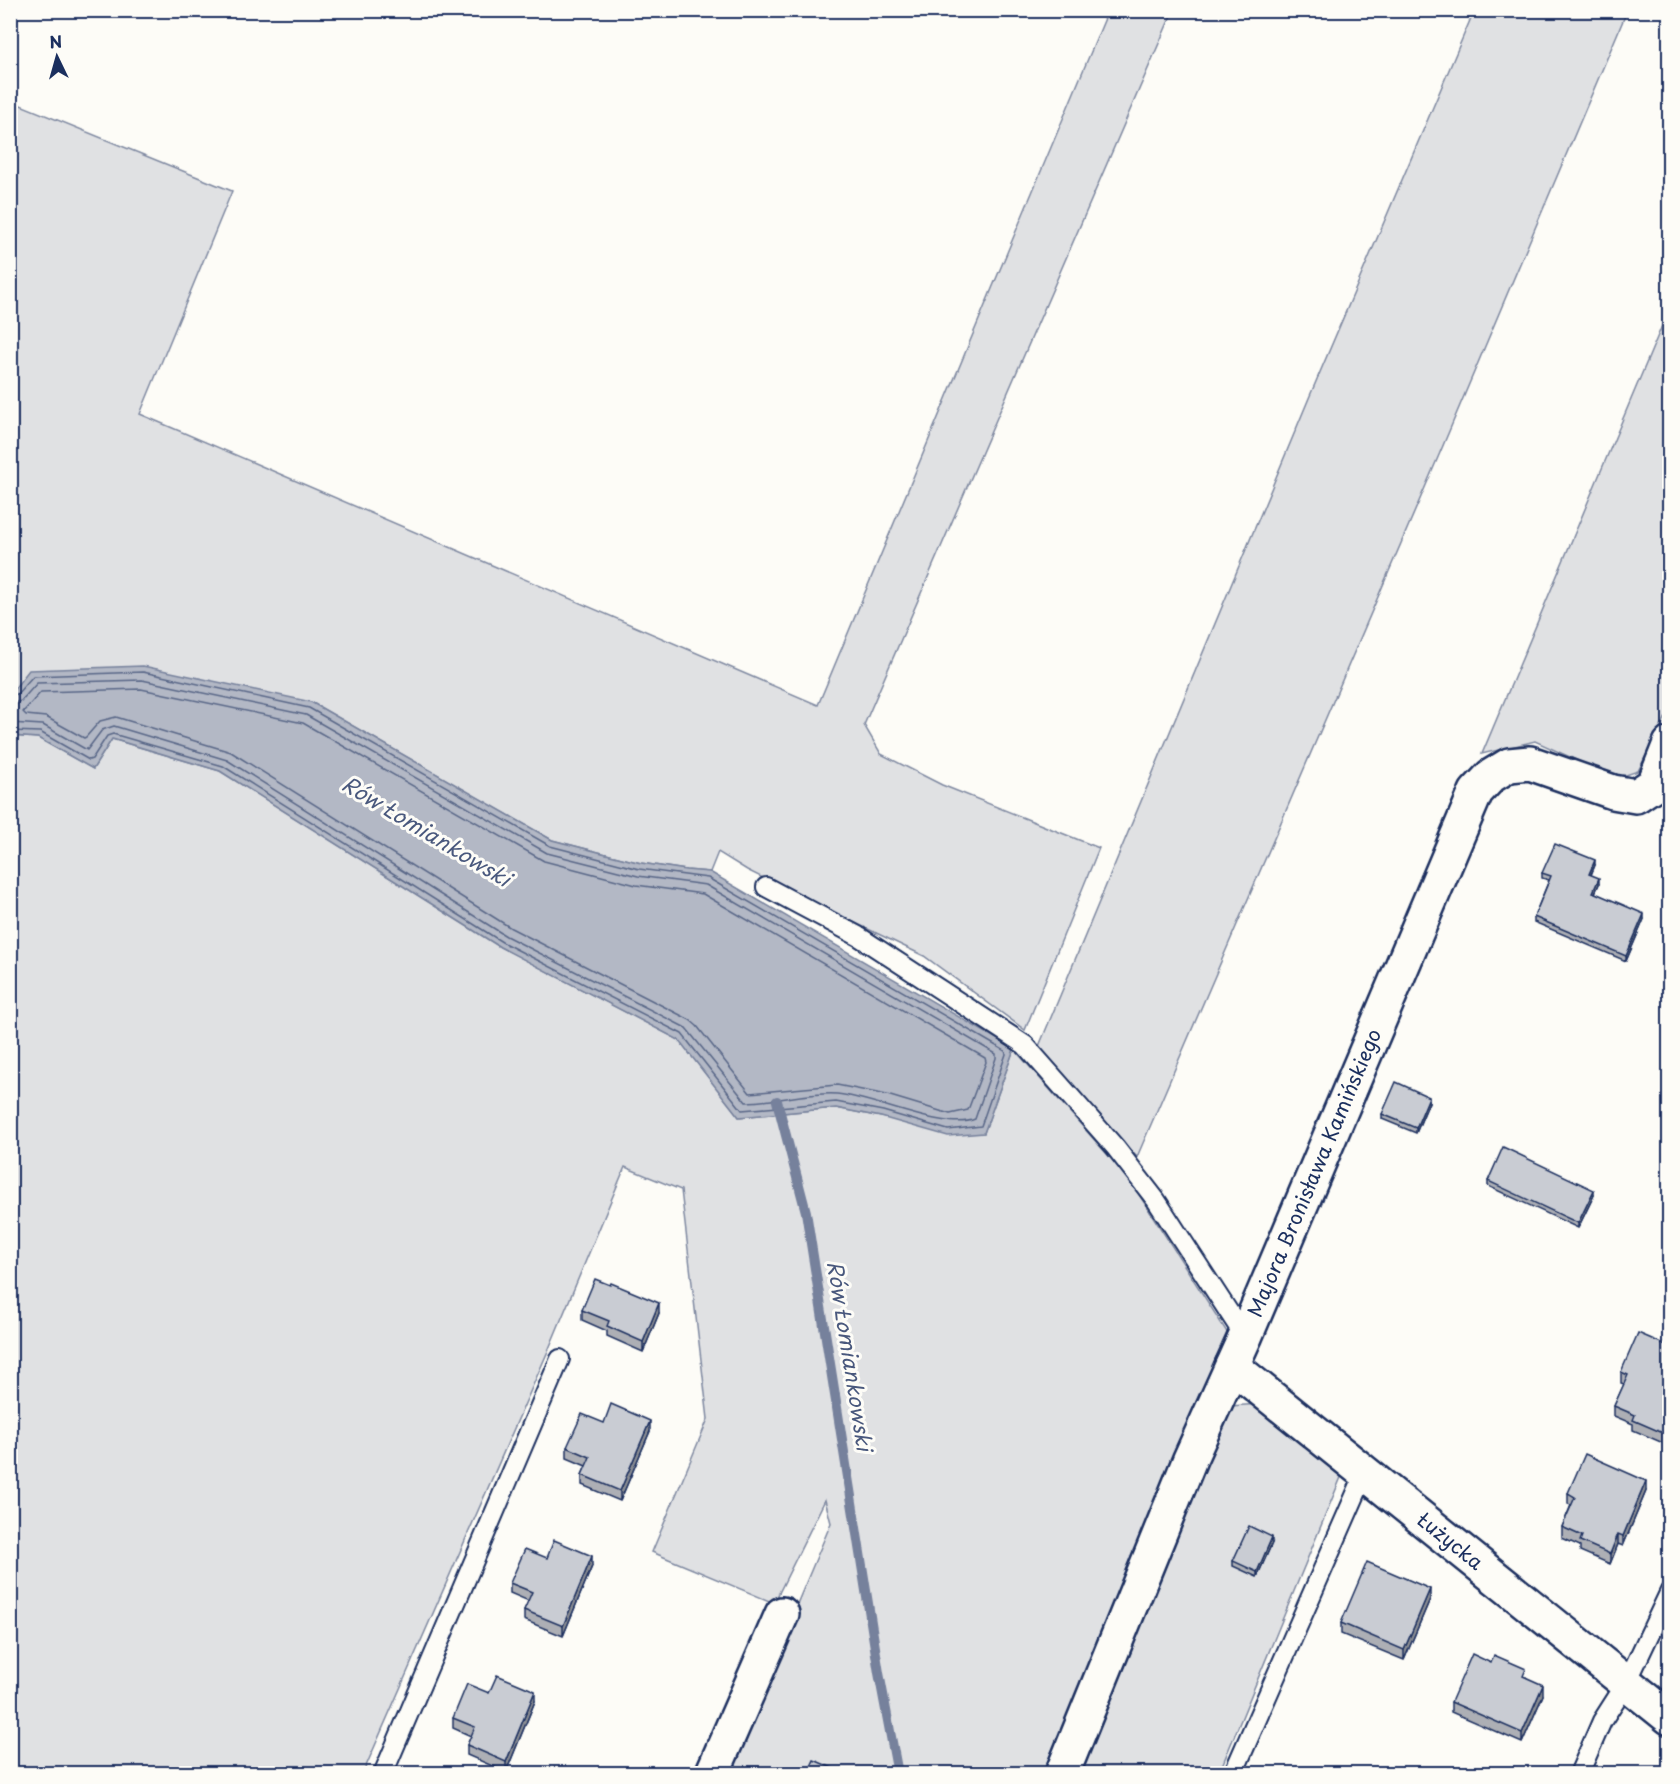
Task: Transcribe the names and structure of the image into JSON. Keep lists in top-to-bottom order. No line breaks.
{"streets":{"street":["Majora Bronisława Kamińskiego","Łużycka"]},"crossings":[["Majora Bronisława Kamińskiego","Łużycka"]],"water":["Rów Łomiankowski"],"north":"top"}
